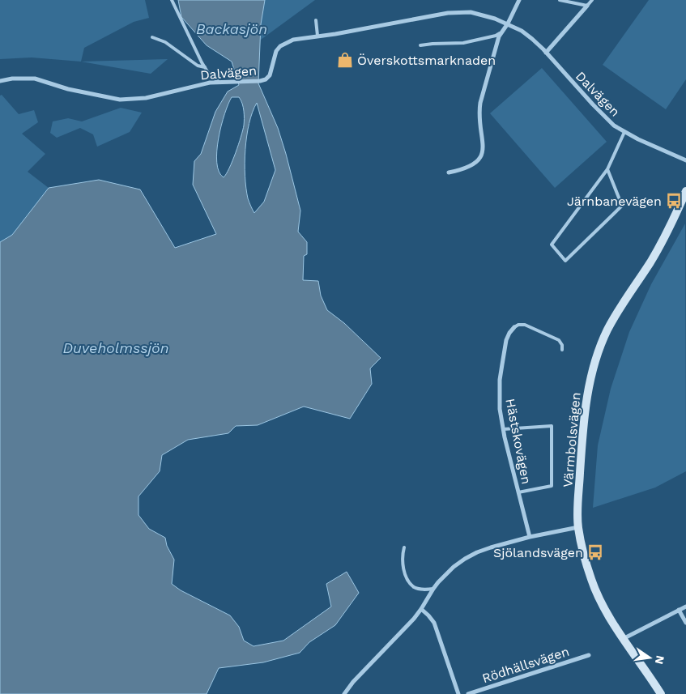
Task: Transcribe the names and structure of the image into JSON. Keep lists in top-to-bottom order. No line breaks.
{"streets":{"street":["Dalvägen","Värmbolsvägen","Hästskovägen","Rödhällsvägen"]},"water":["Backasjön","Duveholmssjön"],"places":{"shop":["Överskottsmarknaden"],"bus stop":["Järnbanevägen","Sjölandsvägen"]},"north":"right"}
